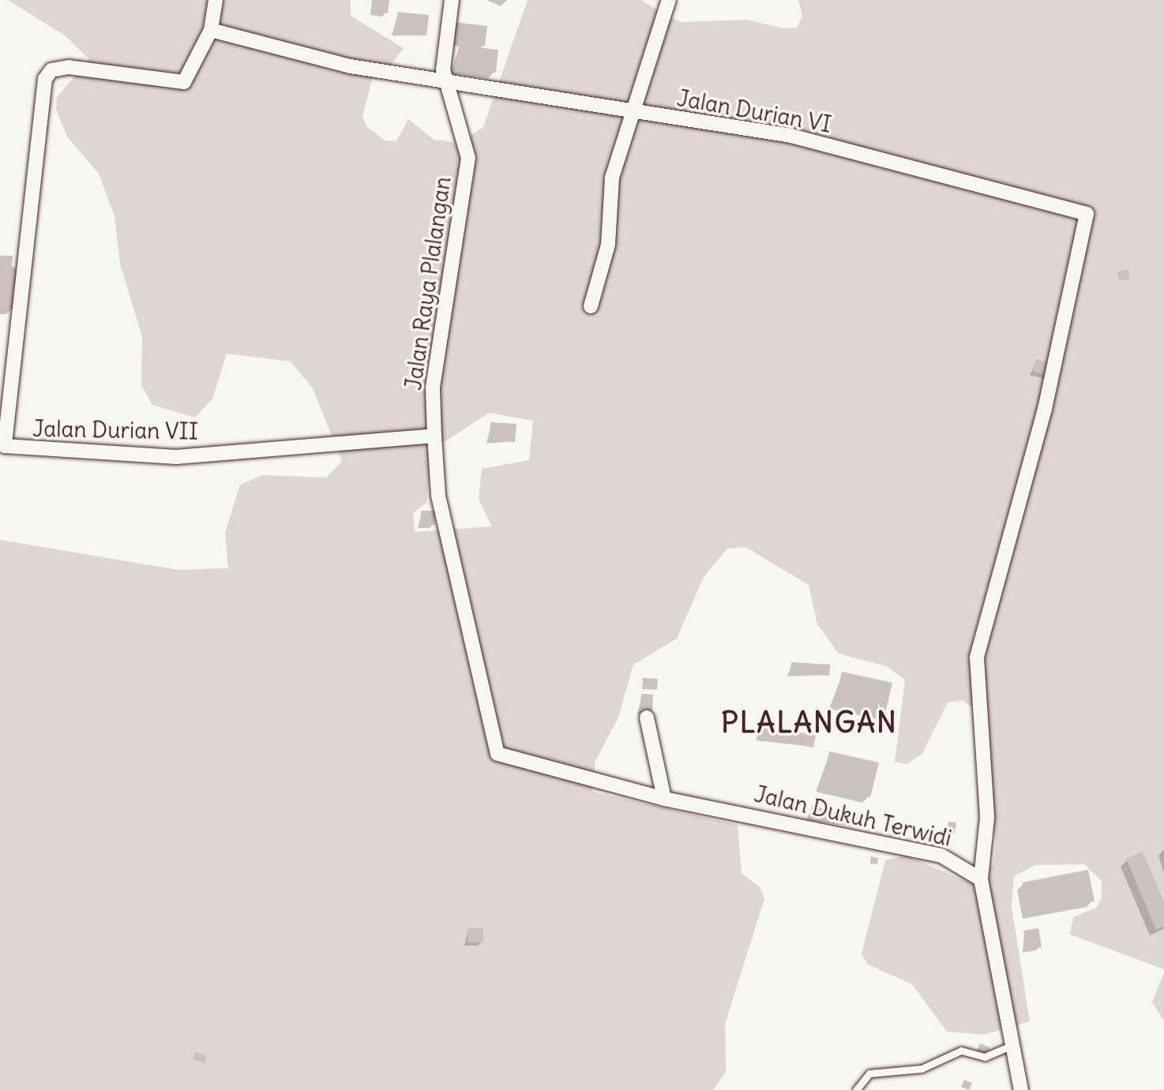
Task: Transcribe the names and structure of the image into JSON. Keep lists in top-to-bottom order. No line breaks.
{"streets":{"street":["Jalan Durian VI","Jalan Raya Plalangan","Jalan Durian VII","Jalan Dukuh Terwidi"]},"crossings":[["Jalan Durian VI","Jalan Raya Plalangan"],["Jalan Durian VI","Jalan Dukuh Terwidi"],["Jalan Raya Plalangan","Jalan Durian VII"],["Jalan Raya Plalangan","Jalan Dukuh Terwidi"]],"districts":["PLALANGAN"]}
